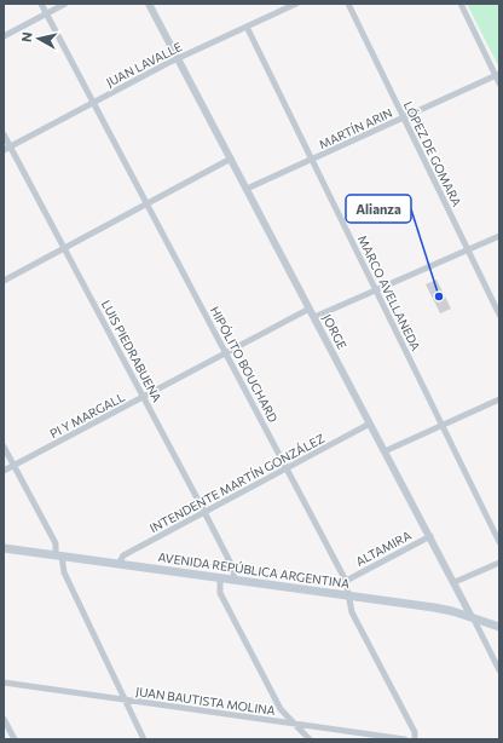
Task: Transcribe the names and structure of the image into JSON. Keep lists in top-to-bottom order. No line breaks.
{"streets":{"main road":["AVENIDA REPÚBLICA ARGENTINA"],"street":["JUAN LAVALLE","MARTÍN ARIN","LÓPEZ DE GOMARA","MARCO AVELLANEDA","JORGE","LUIS PIEDRABUENA","HIPÓLITO BOUCHARD","PI Y MARGALL","INTENDENTE MARTÍN GONZÁLEZ","ALTAMIRA","JUAN BAUTISTA MOLINA"]},"crossings":[["JUAN LAVALLE","MARCO AVELLANEDA"],["JUAN LAVALLE","JORGE"],["JUAN LAVALLE","LUIS PIEDRABUENA"],["JUAN LAVALLE","HIPÓLITO BOUCHARD"],["MARTÍN ARIN","LÓPEZ DE GOMARA"],["MARTÍN ARIN","MARCO AVELLANEDA"],["MARTÍN ARIN","JORGE"],["JORGE","PI Y MARGALL"],["JORGE","INTENDENTE MARTÍN GONZÁLEZ"],["JORGE","ALTAMIRA"],["JORGE","AVENIDA REPÚBLICA ARGENTINA"],["LUIS PIEDRABUENA","PI Y MARGALL"],["LUIS PIEDRABUENA","INTENDENTE MARTÍN GONZÁLEZ"],["LUIS PIEDRABUENA","AVENIDA REPÚBLICA ARGENTINA"],["HIPÓLITO BOUCHARD","PI Y MARGALL"],["HIPÓLITO BOUCHARD","INTENDENTE MARTÍN GONZÁLEZ"],["HIPÓLITO BOUCHARD","ALTAMIRA"],["HIPÓLITO BOUCHARD","AVENIDA REPÚBLICA ARGENTINA"],["INTENDENTE MARTÍN GONZÁLEZ","AVENIDA REPÚBLICA ARGENTINA"]],"places":["Alianza"],"north":"left"}
